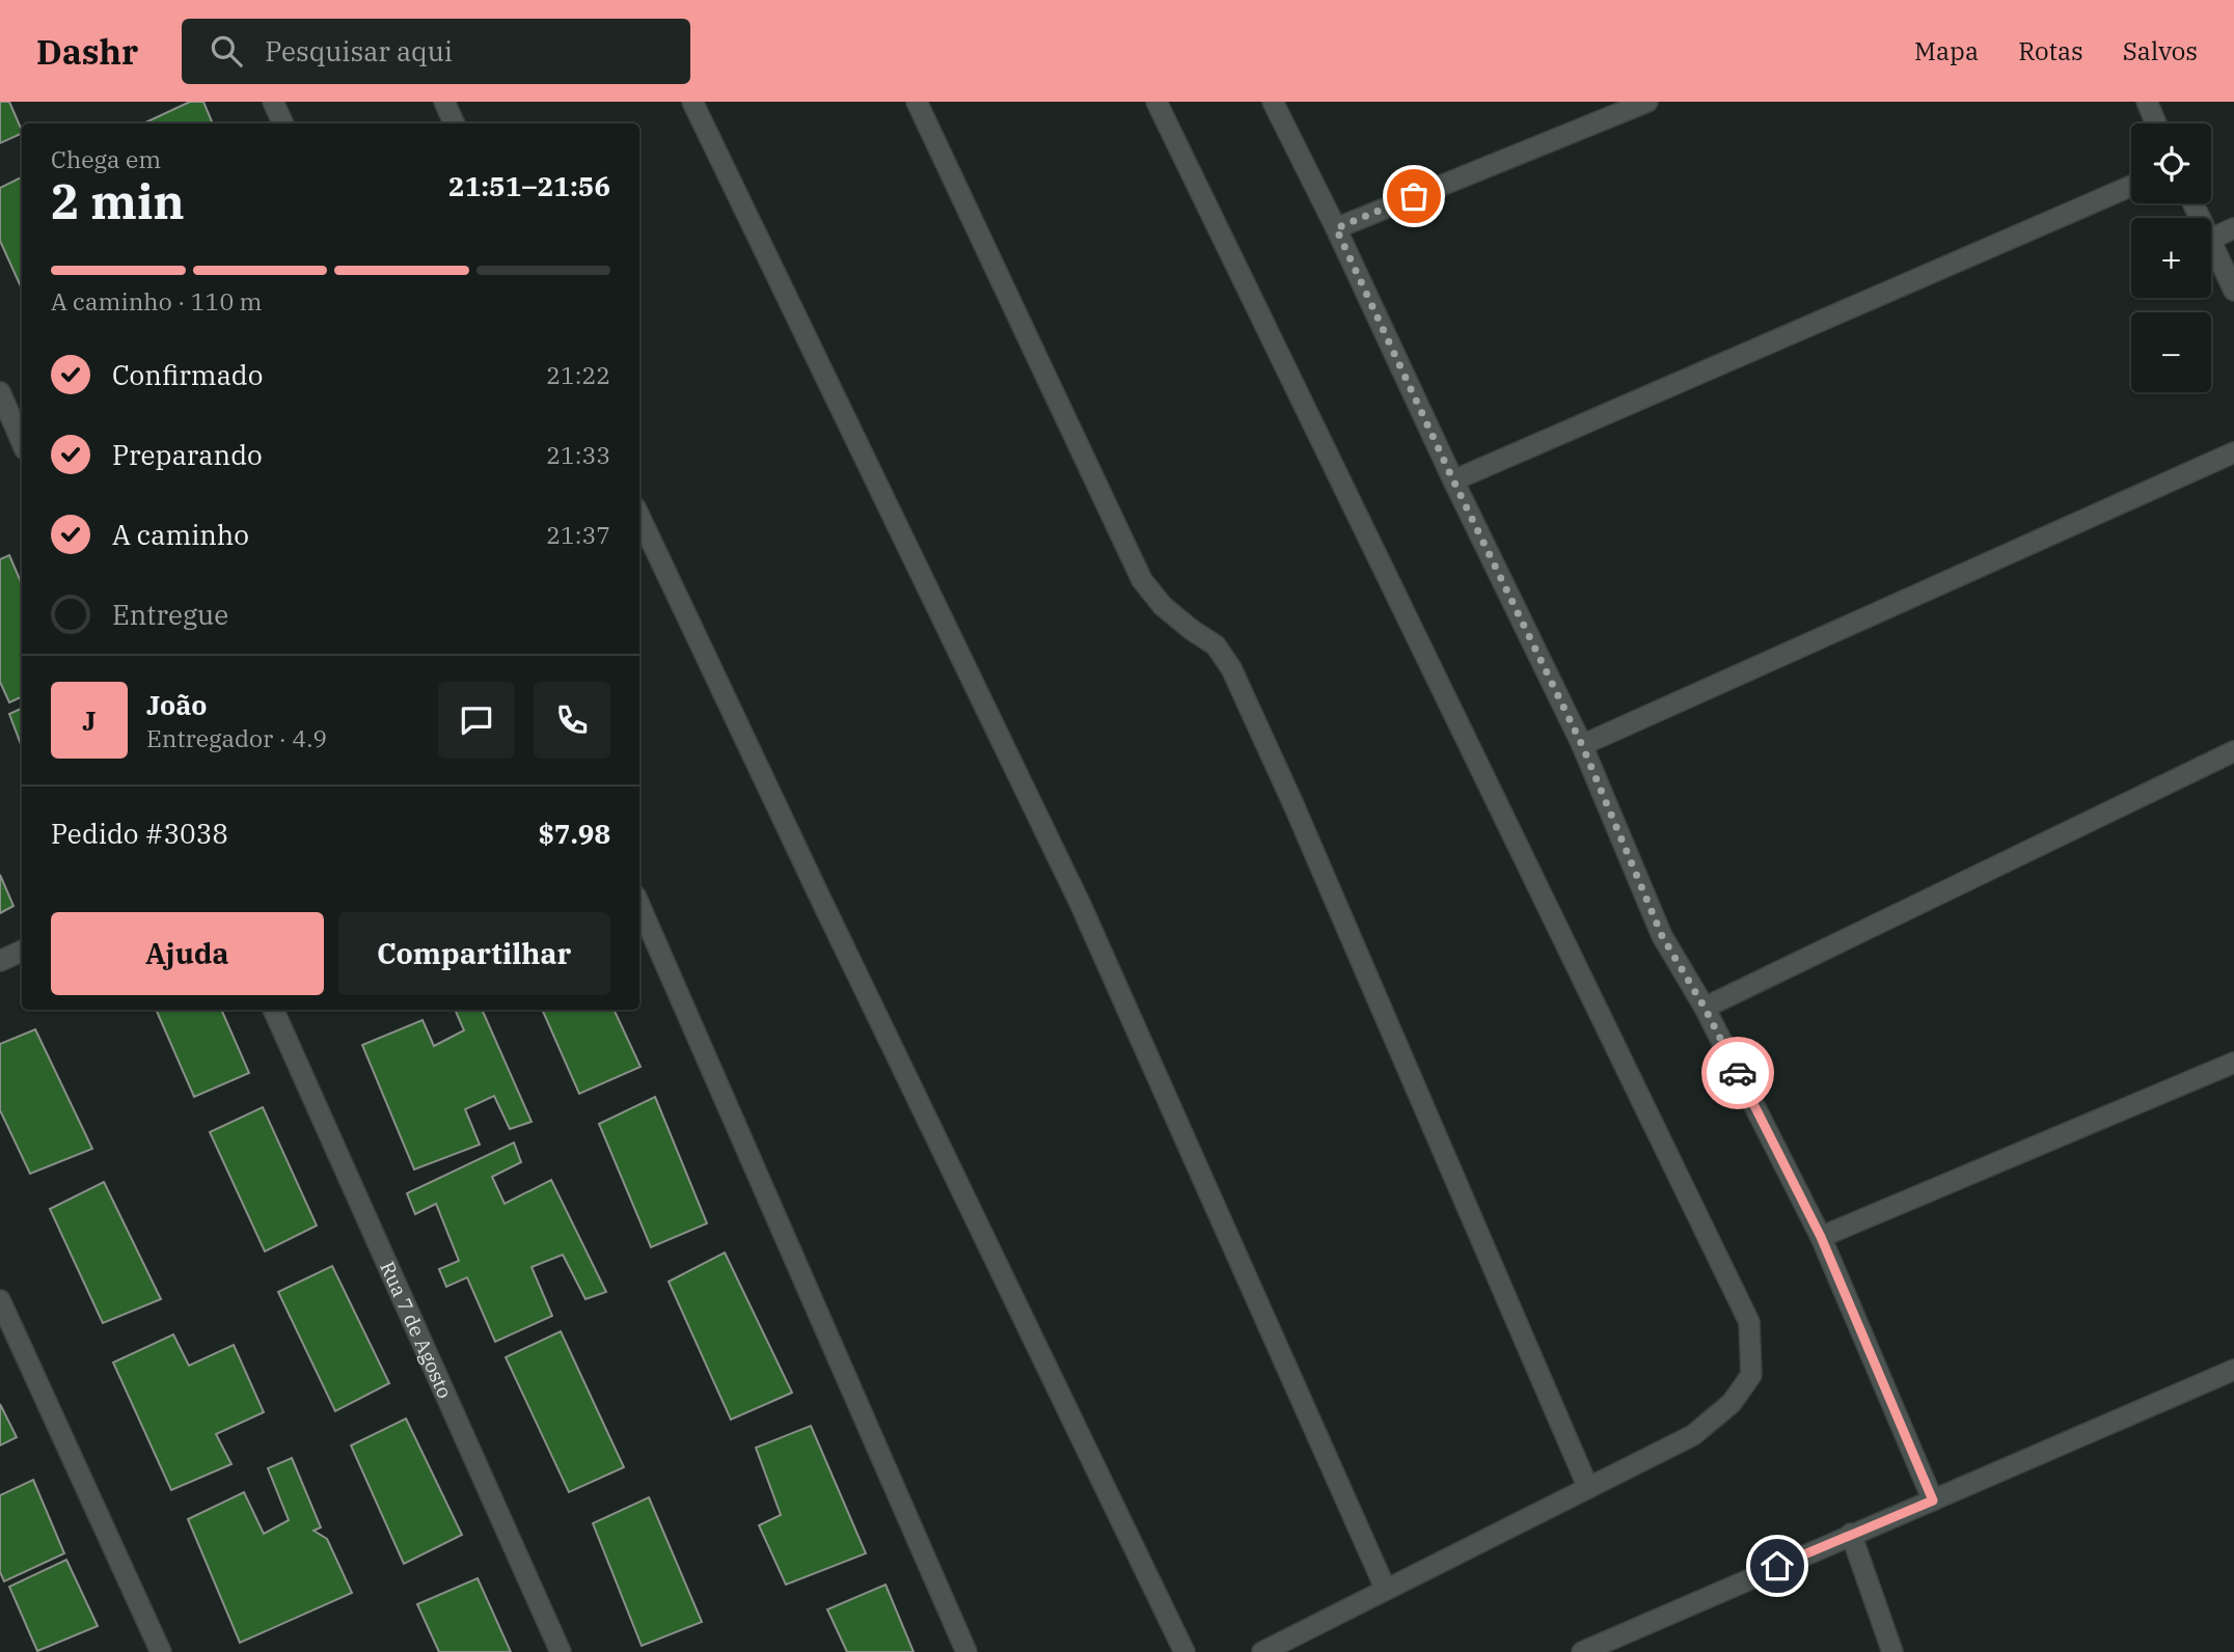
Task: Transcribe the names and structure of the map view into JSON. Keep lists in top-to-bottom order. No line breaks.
{"streets":{"street":["Rua 7 de Agosto"]},"page":{"header":"Dashr","search":"Pesquisar aqui","nav":["Mapa","Rotas","Salvos"],"map_buttons":["+","−"],"heading":["2 min","Chega em","21:51–21:56"],"panel":["João","Entregador · 4.9","Pedido #3038","$7.98"],"bar":"A caminho · 110 m","list":[["Confirmado","21:22"],["Preparando","21:33"],["A caminho","21:37"],"Entregue"],"round":"J","buttons":["Ajuda","Compartilhar"]}}
